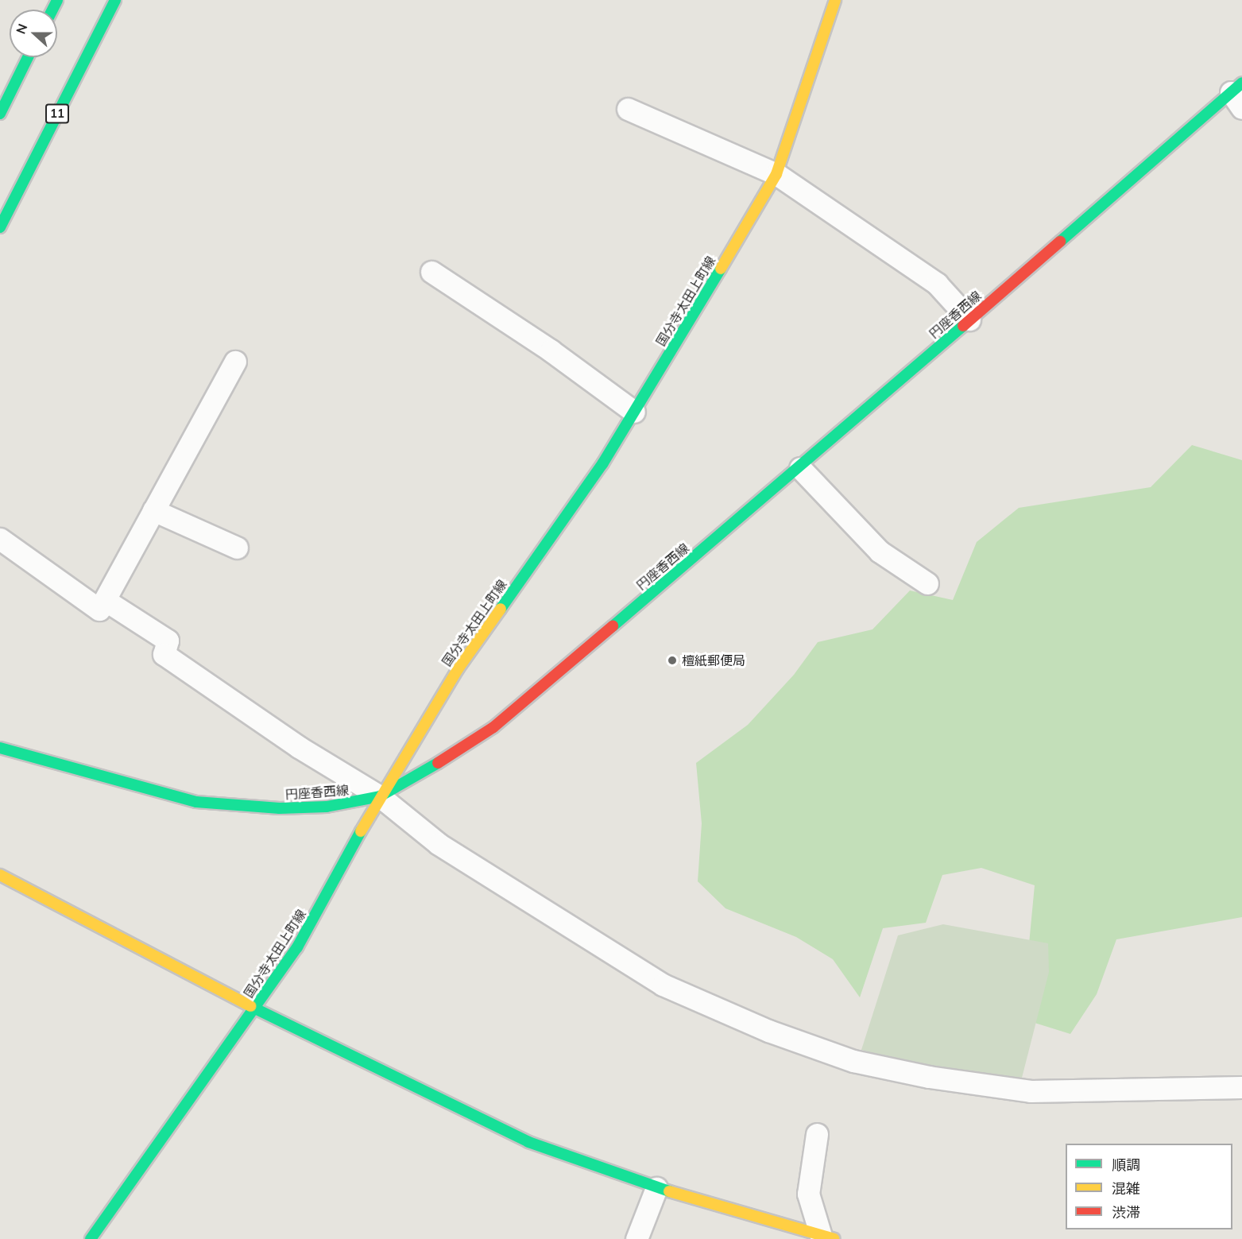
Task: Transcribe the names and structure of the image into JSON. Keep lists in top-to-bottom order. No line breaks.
{"streets":{"main road":["11","国分寺太田上町線","円座香西線"]},"crossings":[["国分寺太田上町線","円座香西線"]],"places":["檀紙郵便局"],"legend":["順調","混雑","渋滞"],"north":"left"}
